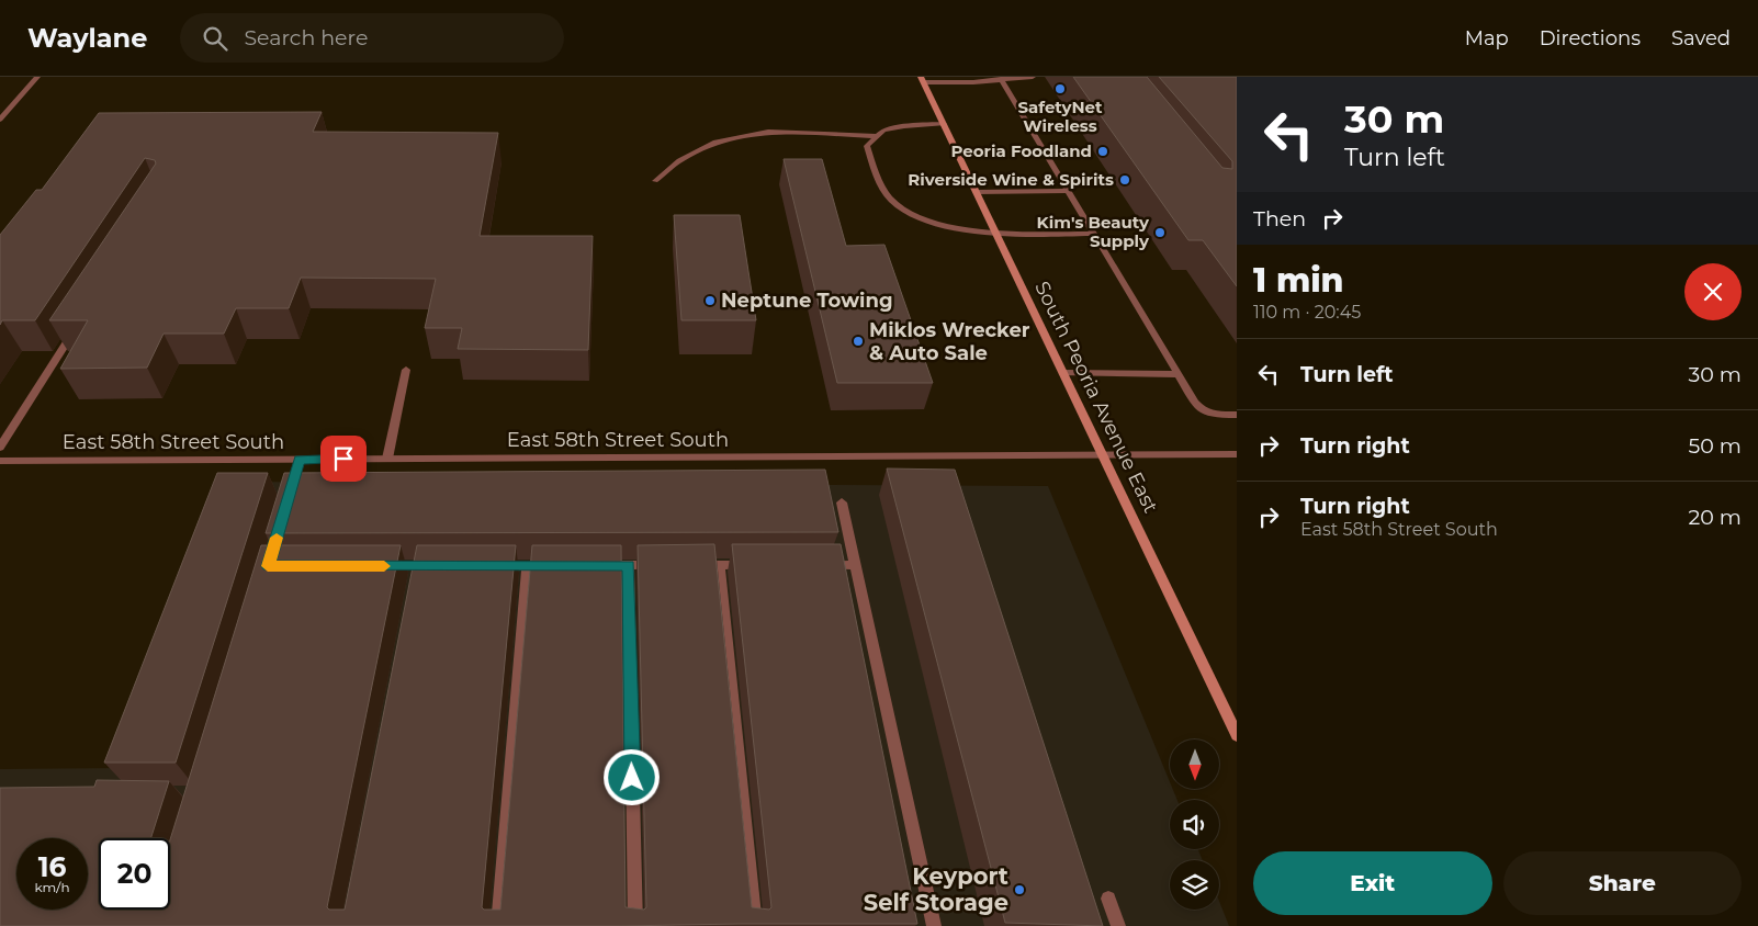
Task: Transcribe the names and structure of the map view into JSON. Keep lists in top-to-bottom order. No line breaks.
{"streets":{"main road":["South Peoria Avenue East"],"street":["East 58th Street South"]},"crossings":[["South Peoria Avenue East","East 58th Street South"]],"places":["SafetyNet Wireless","Peoria Foodland","Riverside Wine & Spirits","Kim's Beauty Supply","Neptune Towing","Miklos Wrecker & Auto Sale","Keyport Self Storage"],"north":"bottom","page":{"header":"Waylane","search":"Search here","nav":["Map","Directions","Saved"],"turn":["30 m","Turn left"],"then":"Then","heading":["1 min","110 m · 20:45"],"list":[{"name":"Turn left","value":"30 m"},{"name":"Turn right","value":"50 m"},{"name":"Turn right","note":"East 58th Street South","value":"20 m"}],"speed":"16 km/h","limit":"20","buttons":["Exit","Share"]}}
